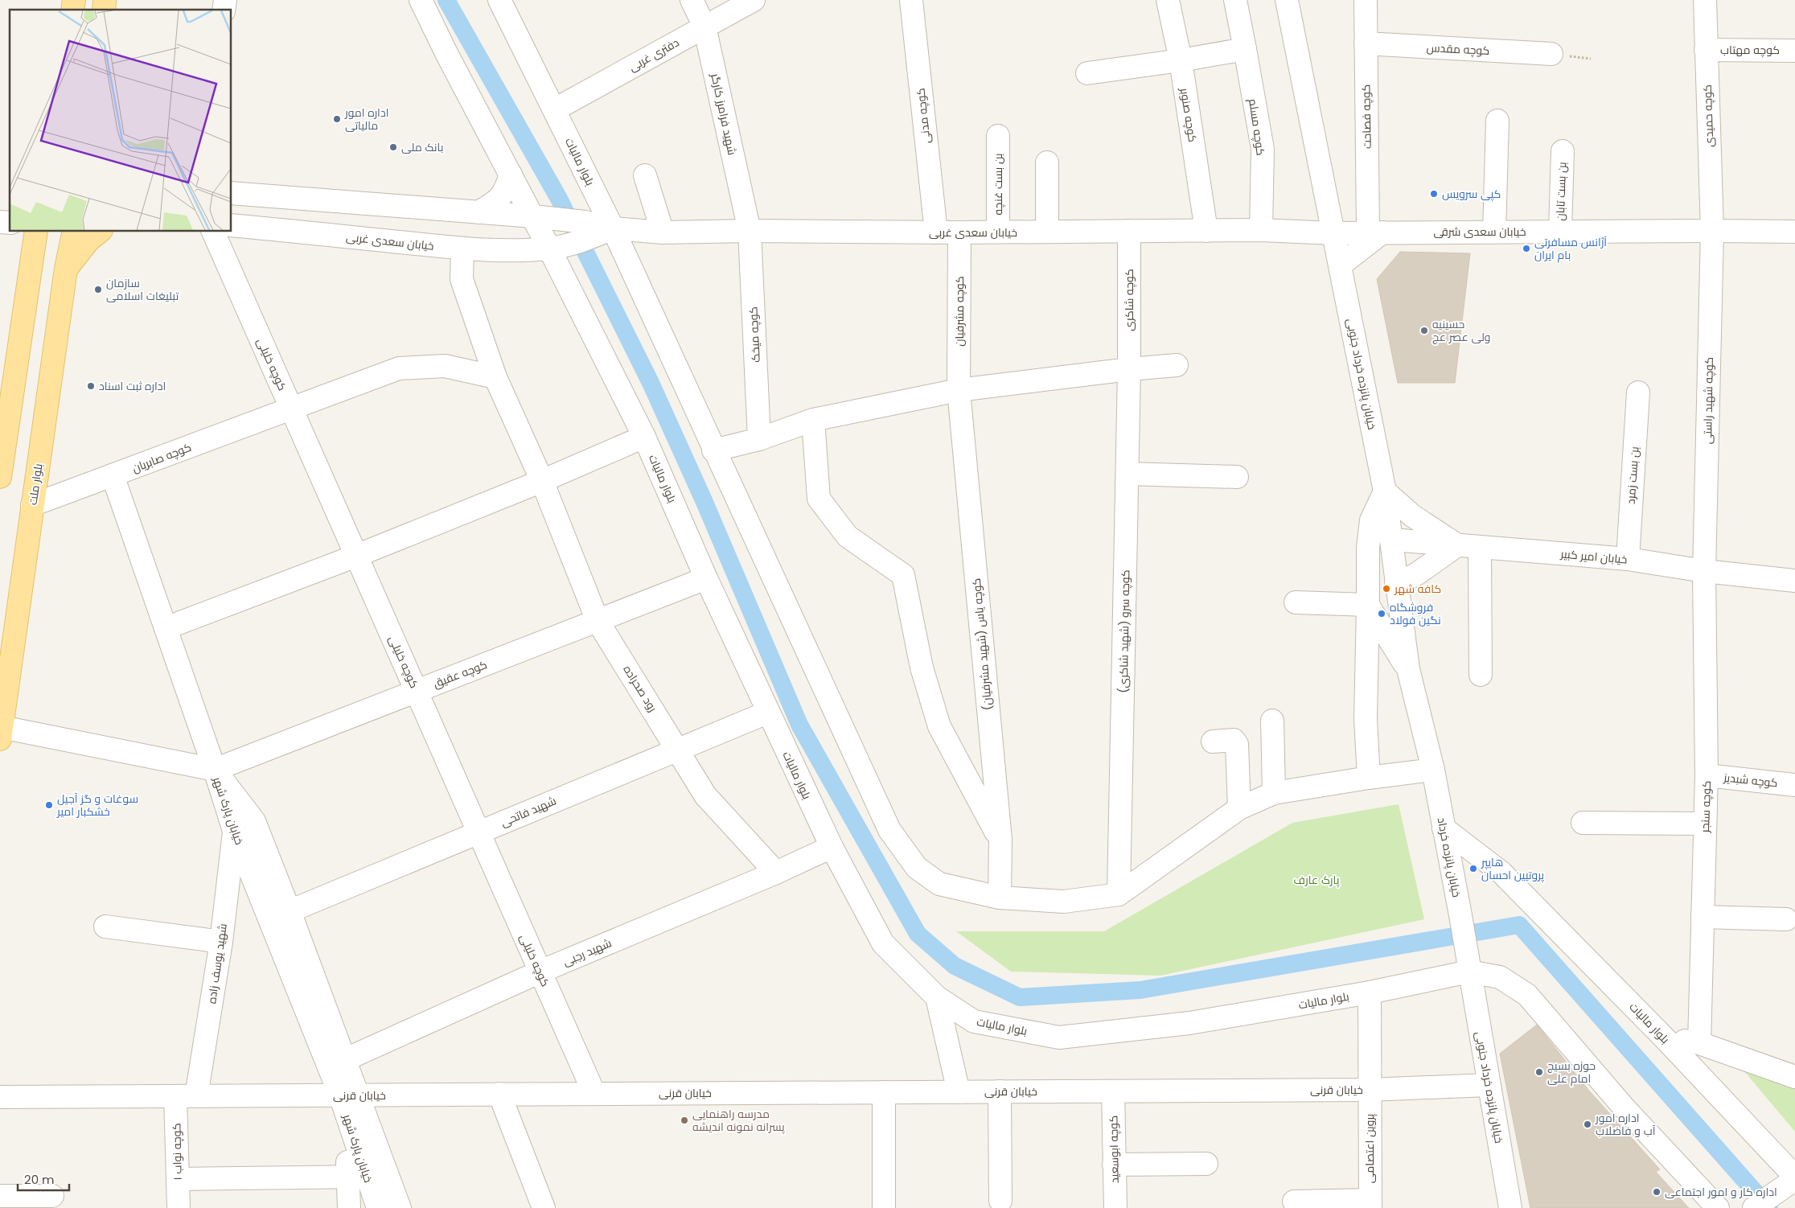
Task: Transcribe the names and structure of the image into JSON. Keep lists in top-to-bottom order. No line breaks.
{"streets":{"main road":["بلوار ملت"],"street":["کوچه مقدس","کوچه مهتاب","دفتری غربی","شهید فرامرز کارگر","کوچه صنوبر","کوچه مدنی","کوچه حمیدی","کوچه فصاحت","کوچه مسلم","بلوار مالیات","بن بست غنچه","بن بست تابان","خیابان سعدی شرقی","خیابان سعدی غربی","کوچه شاکری","کوچه مشرفیان","کوچه میخک","کوچه خلیلی","خیابان پانزده خرداد جنوبی","کوچه شهید راستی","کوچه صابریان","بن بست زمرد","خیابان امیر کبیر","کوچه سرو (شهید شاکری)","کوچه یاس (شهید مشرفیان)","کوچه عقیق","رود صحراده","کوچه شبدیز","کوچه سنجر","خیابان پارک شهر","شهید فاتحی","خیابان پانزده خرداد","شهید رجبی","شهید یوسف زاده","خیابان قرنی","پروین اعتصامی","کوچه ابوسعید","کوچه نواب ۱"]},"crossings":[["کوچه مقدس","کوچه فصاحت"],["کوچه مهتاب","کوچه حمیدی"],["دفتری غربی","شهید فرامرز کارگر"],["دفتری غربی","بلوار مالیات"],["شهید فرامرز کارگر","خیابان سعدی غربی"],["شهید فرامرز کارگر","کوچه میخک"],["کوچه صنوبر","خیابان سعدی غربی"],["کوچه مدنی","خیابان سعدی غربی"],["کوچه حمیدی","خیابان سعدی شرقی"],["کوچه حمیدی","کوچه شهید راستی"],["کوچه فصاحت","خیابان سعدی شرقی"],["کوچه مسلم","خیابان سعدی غربی"],["بلوار مالیات","خیابان سعدی غربی"],["بلوار مالیات","خیابان پانزده خرداد جنوبی"],["بلوار مالیات","کوچه سرو (شهید شاکری)"],["بلوار مالیات","کوچه یاس (شهید مشرفیان)"],["بلوار مالیات","کوچه عقیق"],["بلوار مالیات","شهید فاتحی"],["بلوار مالیات","خیابان پانزده خرداد"],["بلوار مالیات","شهید رجبی"],["بلوار مالیات","پروین اعتصامی"],["بن بست غنچه","خیابان سعدی غربی"],["بن بست تابان","خیابان سعدی شرقی"],["خیابان سعدی شرقی","خیابان سعدی غربی"],["خیابان سعدی شرقی","خیابان پانزده خرداد جنوبی"],["خیابان سعدی شرقی","کوچه شهید راستی"],["خیابان سعدی غربی","کوچه شاکری"],["خیابان سعدی غربی","کوچه مشرفیان"],["خیابان سعدی غربی","کوچه میخک"],["خیابان سعدی غربی","خیابان پانزده خرداد جنوبی"],["خیابان سعدی غربی","رود صحراده"],["کوچه شاکری","کوچه سرو (شهید شاکری)"],["کوچه مشرفیان","کوچه یاس (شهید مشرفیان)"],["کوچه خلیلی","کوچه صابریان"],["کوچه خلیلی","کوچه عقیق"],["کوچه خلیلی","شهید فاتحی"],["کوچه خلیلی","شهید رجبی"],["کوچه خلیلی","خیابان قرنی"],["خیابان پانزده خرداد جنوبی","خیابان امیر کبیر"],["خیابان پانزده خرداد جنوبی","خیابان پانزده خرداد"],["خیابان پانزده خرداد جنوبی","خیابان قرنی"],["کوچه شهید راستی","خیابان امیر کبیر"],["کوچه شهید راستی","کوچه سنجر"],["کوچه صابریان","بلوار ملت"],["کوچه صابریان","رود صحراده"],["بن بست زمرد","خیابان امیر کبیر"],["خیابان امیر کبیر","کوچه سنجر"],["کوچه عقیق","رود صحراده"],["کوچه عقیق","خیابان پارک شهر"],["رود صحراده","شهید فاتحی"],["رود صحراده","شهید رجبی"],["کوچه شبدیز","کوچه سنجر"],["خیابان پارک شهر","شهید فاتحی"],["خیابان پارک شهر","شهید رجبی"],["خیابان پارک شهر","شهید یوسف زاده"],["خیابان پارک شهر","خیابان قرنی"],["شهید یوسف زاده","خیابان قرنی"],["شهید یوسف زاده","کوچه نواب ۱"],["خیابان قرنی","پروین اعتصامی"],["خیابان قرنی","کوچه ابوسعید"],["خیابان قرنی","کوچه نواب ۱"]],"parks":["پارک عارف"],"places":["اداره امور مالیاتی","بانک ملی","کپی سرویس","آژانس مسافرتی بام ایران","سازمان تبلیغات اسلامی","حسینیه ولی عصر عج","اداره ثبت اسناد","کافه شهر","فروشگاه نگین فولاد","سوغات و گز آجیل خشکبار امیر","هایپر پروتیین احسان","حوزه بسیج امام علی","مدرسه راهنمایی پسرانه نمونه اندیشه","اداره امور آب و فاضلاب","اداره کار و امور اجتماعی"],"scale_bar":"20 m"}
